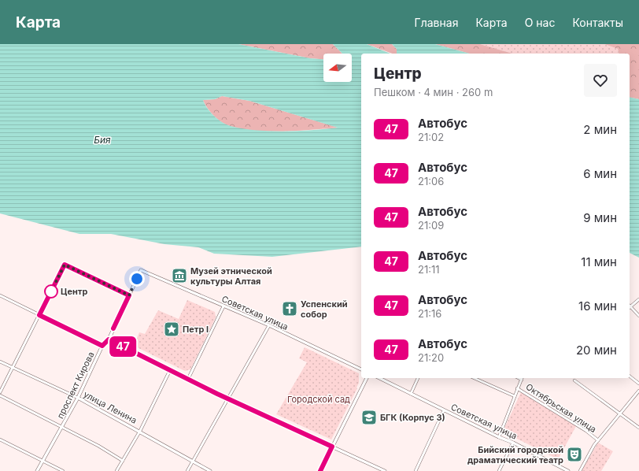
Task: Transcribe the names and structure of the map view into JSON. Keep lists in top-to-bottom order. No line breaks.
{"streets":{"street":["Советская улица","проспект Кирова","улица Ленина","Октябрьская улица"]},"crossings":[["Советская улица","проспект Кирова"],["проспект Кирова","улица Ленина"]],"water":["Бия"],"parks":["Городской сад"],"places":{"museum":["Музей этнической культуры Алтая"],"other":["Центр"],"church":["Успенский собор"],"place":["Петр I"],"school or university":["БГК (Корпус 3)"],"theatre":["Бийский городской драматический театр"]},"lines":["bus line 47"],"north":"left","page":{"header":"Карта","nav":["Главная","Карта","О нас","Контакты"],"on_map":"47","heading":["Центр","Пешком · 4 мин · 260 m"],"list":[{"mark":"47","name":"Автобус","note":"21:02","value":"2 мин"},{"mark":"47","name":"Автобус","note":"21:06","value":"6 мин"},{"mark":"47","name":"Автобус","note":"21:09","value":"9 мин"},{"mark":"47","name":"Автобус","note":"21:11","value":"11 мин"},{"mark":"47","name":"Автобус","note":"21:16","value":"16 мин"},{"mark":"47","name":"Автобус","note":"21:20","value":"20 мин"}]}}
